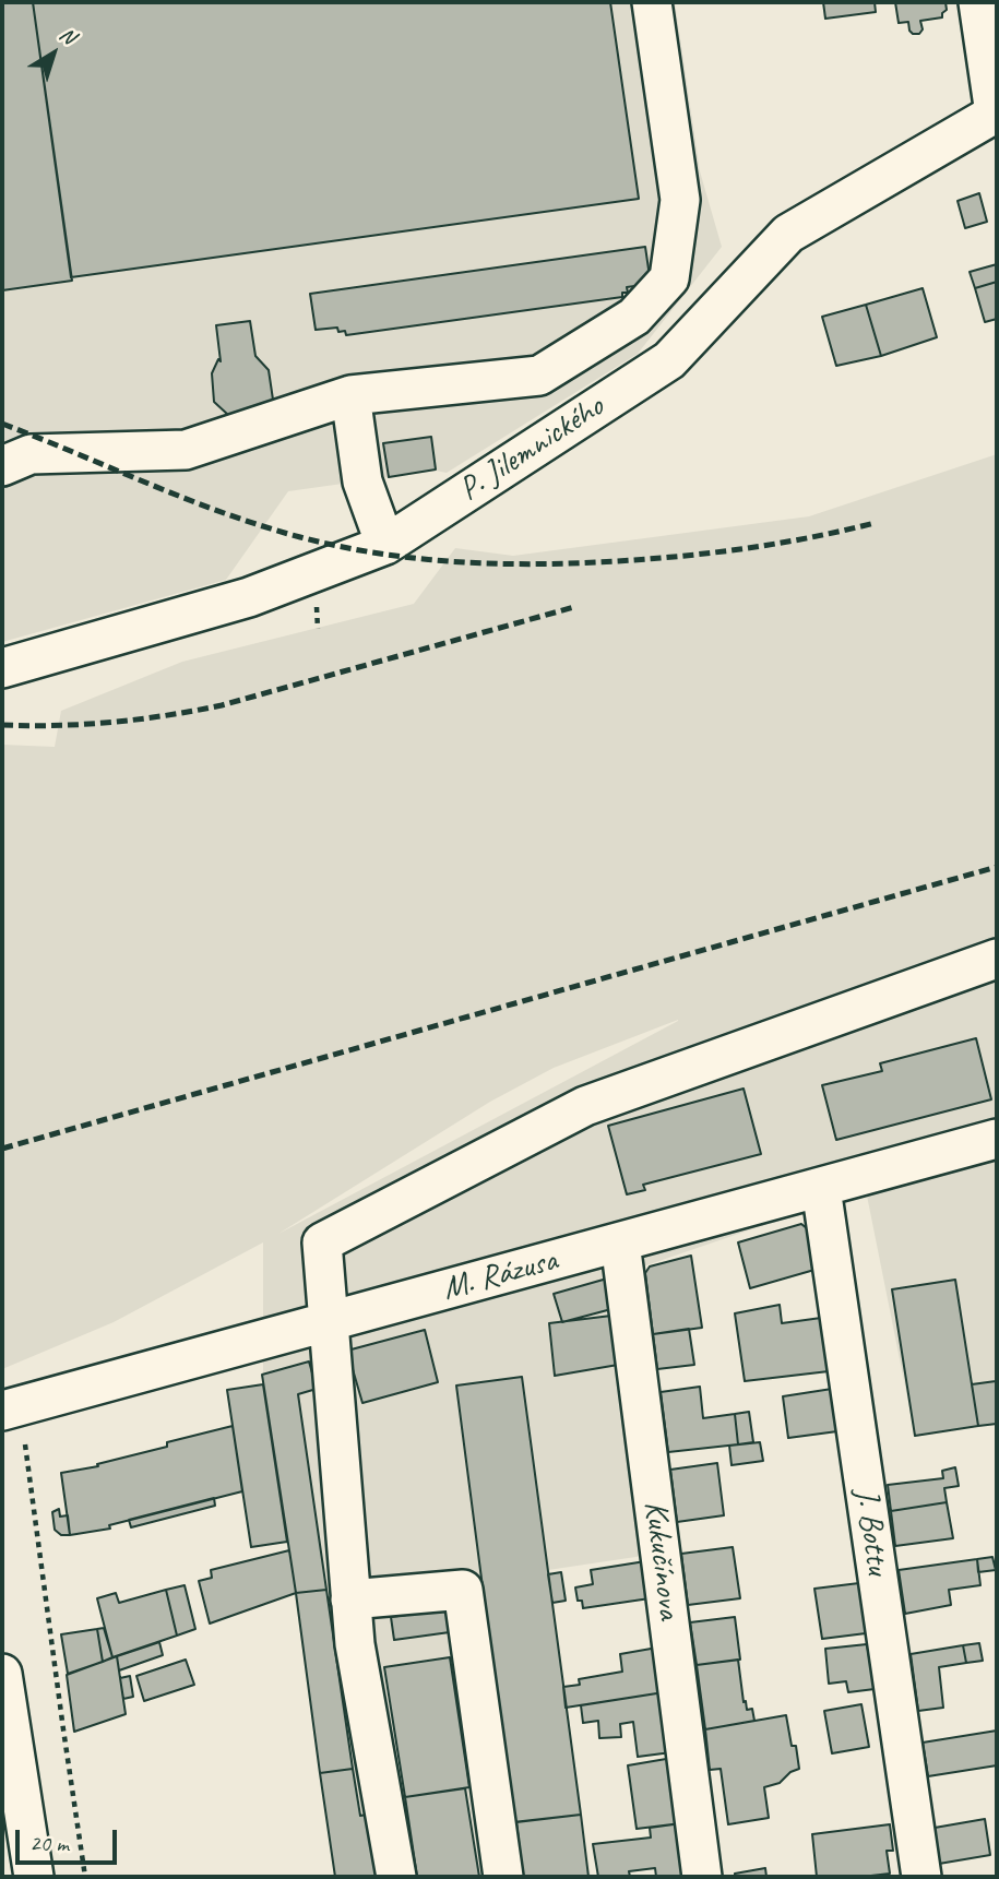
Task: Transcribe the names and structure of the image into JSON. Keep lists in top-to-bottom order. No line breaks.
{"streets":{"street":["P. Jilemnického","M. Rázusa","J. Bottu","Kukučínova"]},"crossings":[["M. Rázusa","J. Bottu"],["M. Rázusa","Kukučínova"]],"scale_bar":"20 m","north":"top right"}
